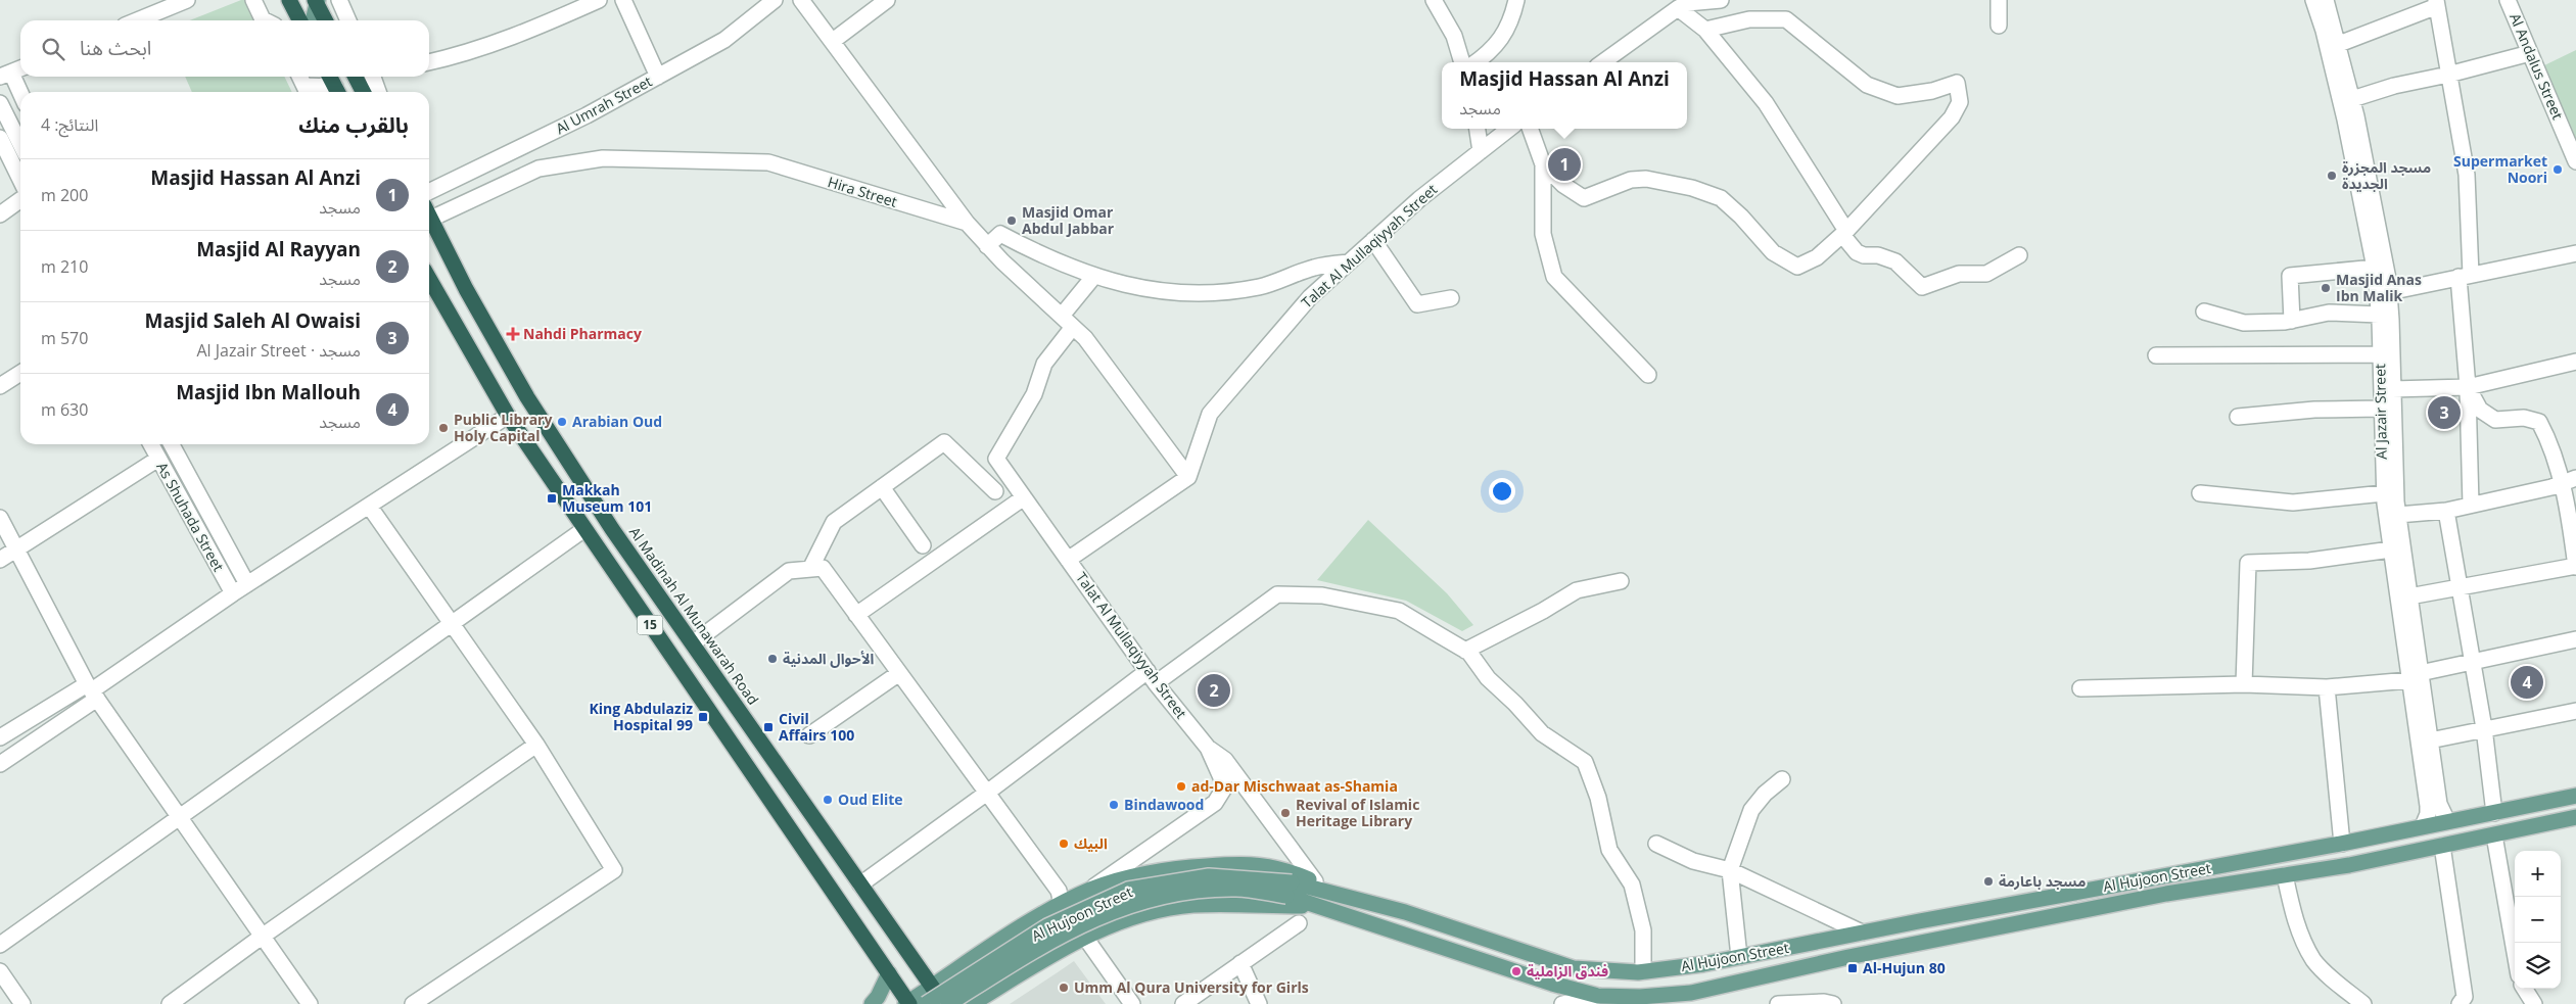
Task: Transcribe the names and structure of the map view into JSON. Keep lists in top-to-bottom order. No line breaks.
{"streets":{"highway":["Al Madinah Al Munawarah Road","15"],"main road":["Al Hujoon Street"],"street":["Al Andalus Street","Al Umrah Street","Hira Street","Talat Al Mullaqiyyah Street","Al Jazair Street","As Shuhada Street"]},"crossings":[["Al Jazair Street","Al Hujoon Street"]],"places":{"other":["Supermarket Noori","مسجد المجزرة الجديدة","Masjid Omar Abdul Jabbar","Masjid Anas Ibn Malik","Arabian Oud","Public Library Holy Capital","الأحوال المدنية","ad-Dar Mischwaat as-Shamia","Oud Elite","Bindawood","Revival of Islamic Heritage Library","البيك","مسجد باعارمة","فندق الزاملية","Umm Al Qura University for Girls"],"health":["Nahdi Pharmacy"],"transit":["Makkah Museum 101","King Abdulaziz Hospital 99","Civil Affairs 100","Al-Hujun 80"]},"page":{"search":"ابحث هنا","popup":["Masjid Hassan Al Anzi","مسجد"],"heading":["بالقرب منك","النتائج: 4"],"pins":["1","3","4","2"],"list":[{"mark":"1","name":"Masjid Hassan Al Anzi","note":"مسجد","value":"200 m"},{"mark":"2","name":"Masjid Al Rayyan","note":"مسجد","value":"210 m"},{"mark":"3","name":"Masjid Saleh Al Owaisi","note":"مسجد · Al Jazair Street","value":"570 m"},{"mark":"4","name":"Masjid Ibn Mallouh","note":"مسجد","value":"630 m"}],"map_buttons":["+","−"]}}
